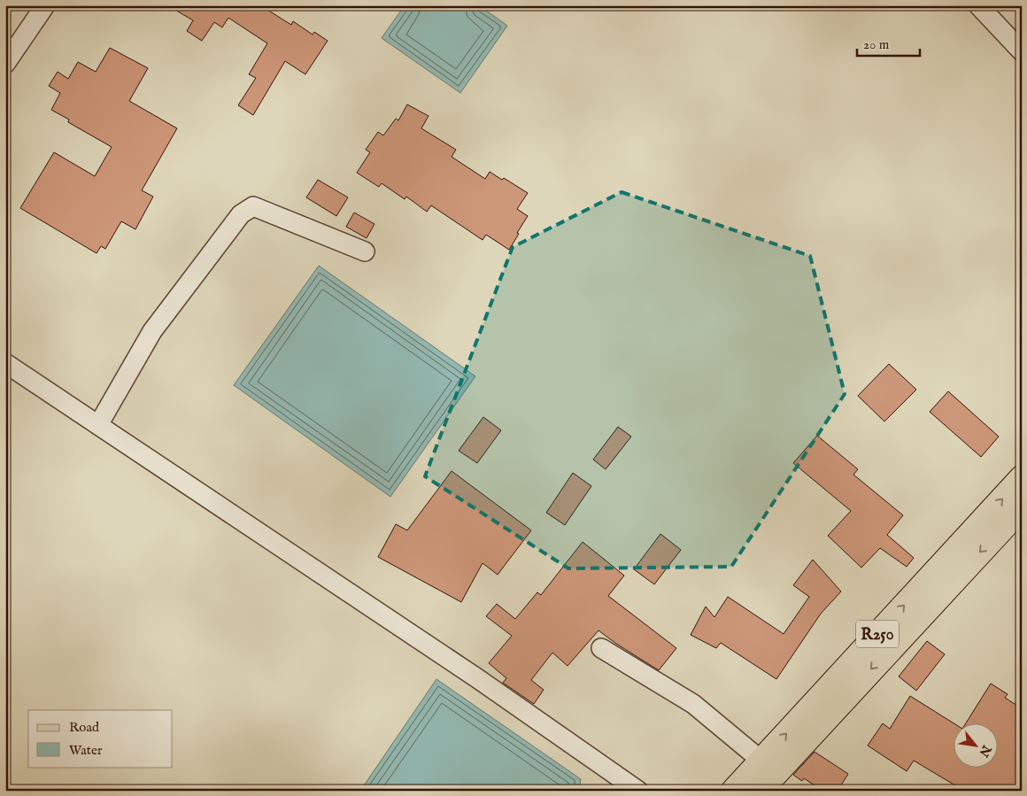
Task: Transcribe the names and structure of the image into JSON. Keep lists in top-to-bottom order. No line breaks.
{"streets":{"main road":["R250"]},"legend":["Road","Water"],"scale_bar":"20 m","north":"bottom right"}
